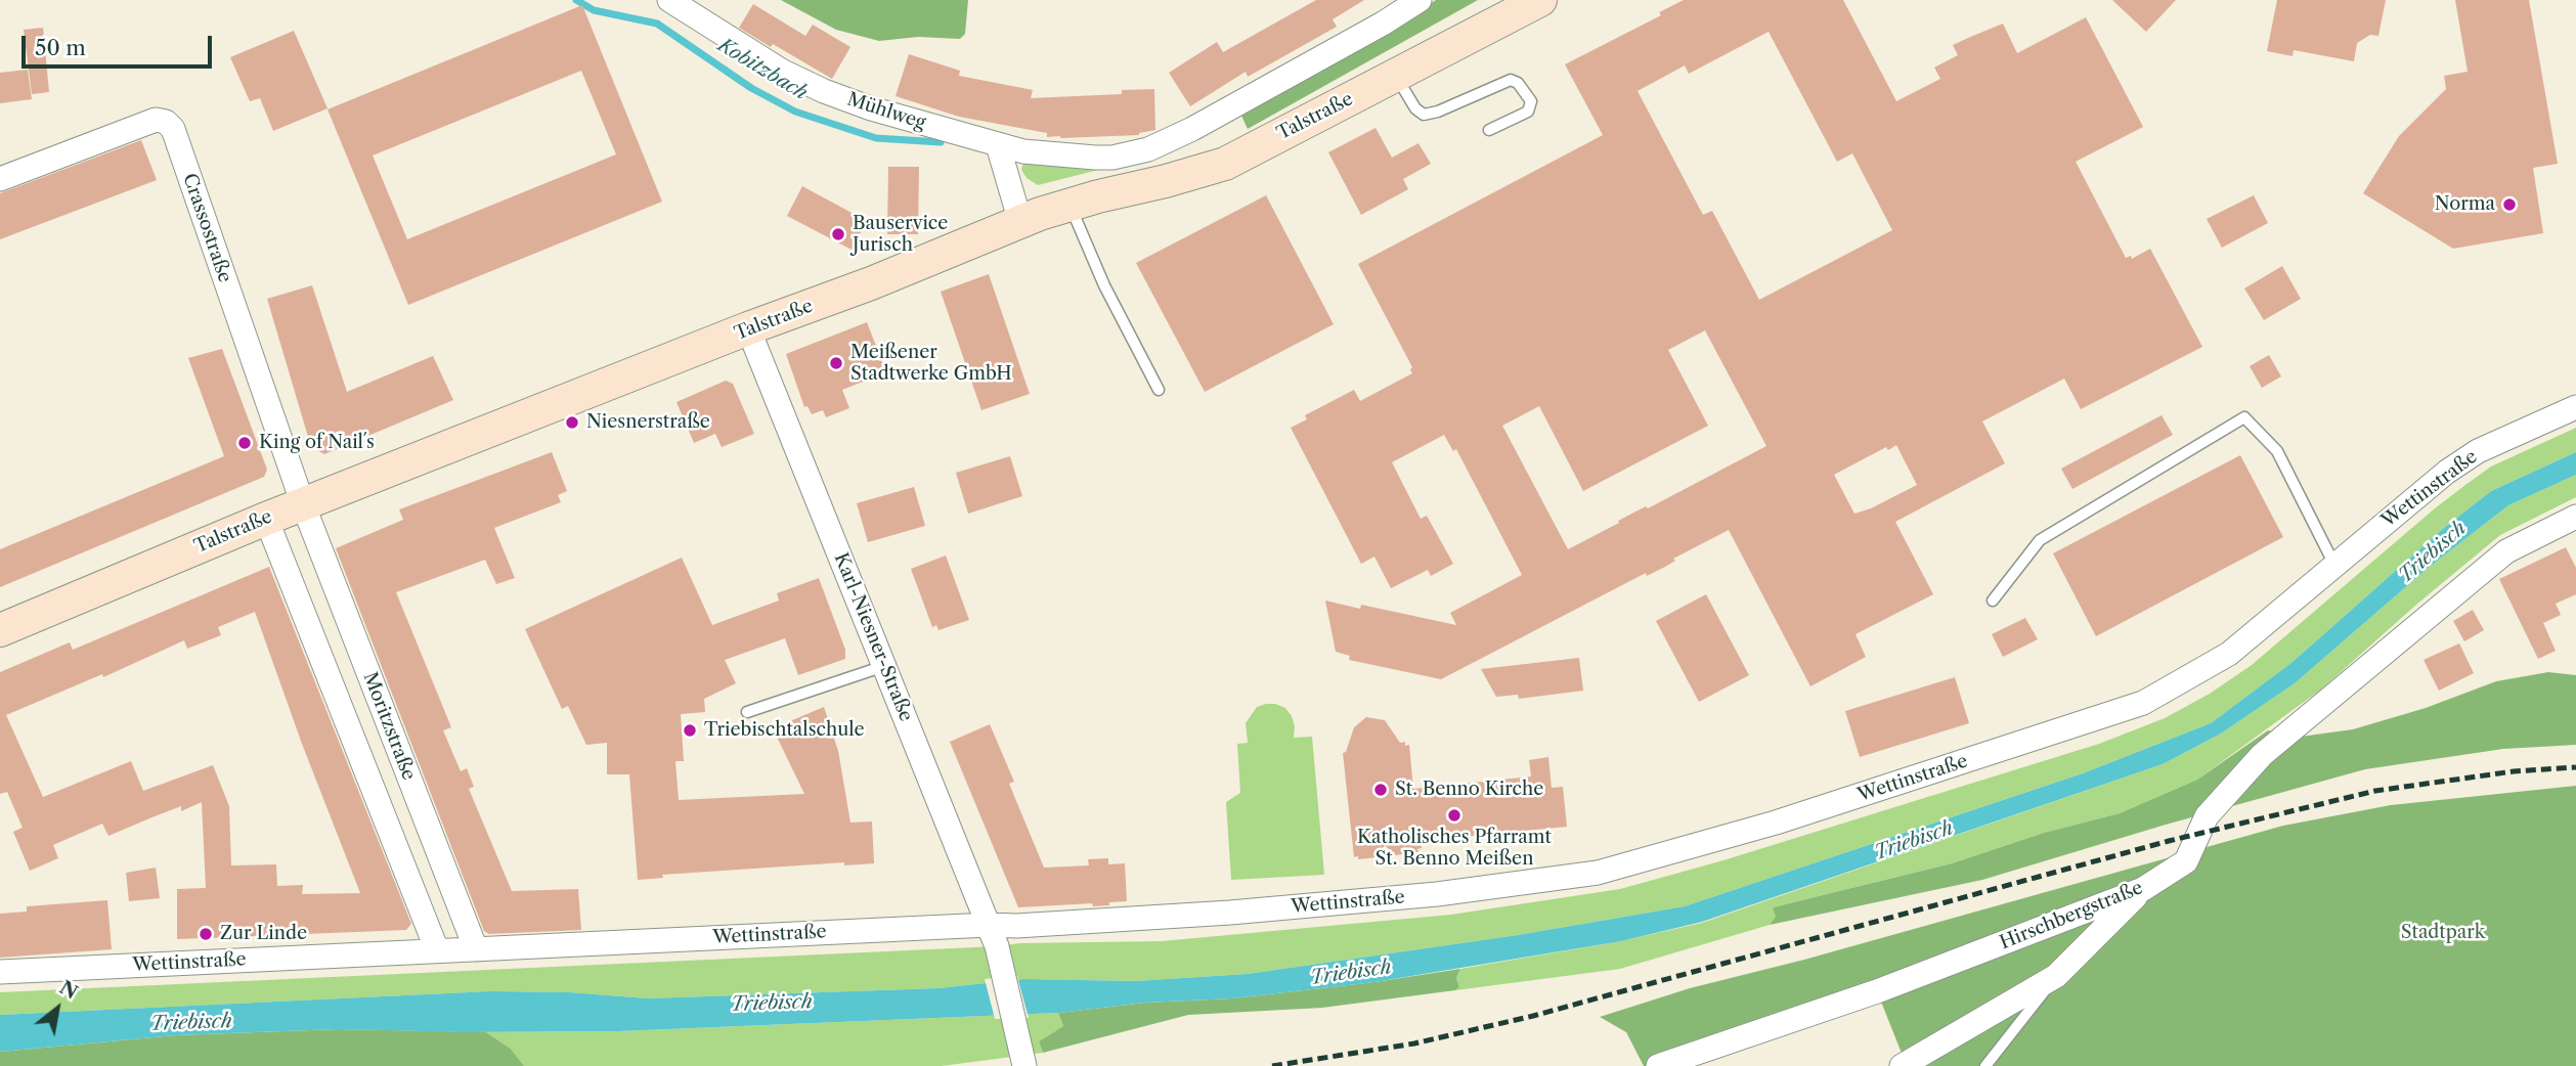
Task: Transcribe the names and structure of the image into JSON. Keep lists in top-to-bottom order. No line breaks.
{"streets":{"main road":["Talstraße"],"street":["Mühlweg","Crassostraße","Wettinstraße","Karl-Niesner-Straße","Moritzstraße","Hirschbergstraße"]},"crossings":[["Talstraße","Crassostraße"],["Talstraße","Karl-Niesner-Straße"],["Talstraße","Moritzstraße"],["Crassostraße","Moritzstraße"],["Wettinstraße","Karl-Niesner-Straße"],["Wettinstraße","Moritzstraße"]],"water":["Kobitzbach","Triebisch"],"parks":["Stadtpark"],"places":["Norma","Bauservice Jurisch","Meißener Stadtwerke GmbH","Niesnerstraße","King of Nail´s","Triebischtalschule","St. Benno Kirche","Katholisches Pfarramt St. Benno Meißen","Zur Linde"],"scale_bar":"50 m","north":"top right"}
